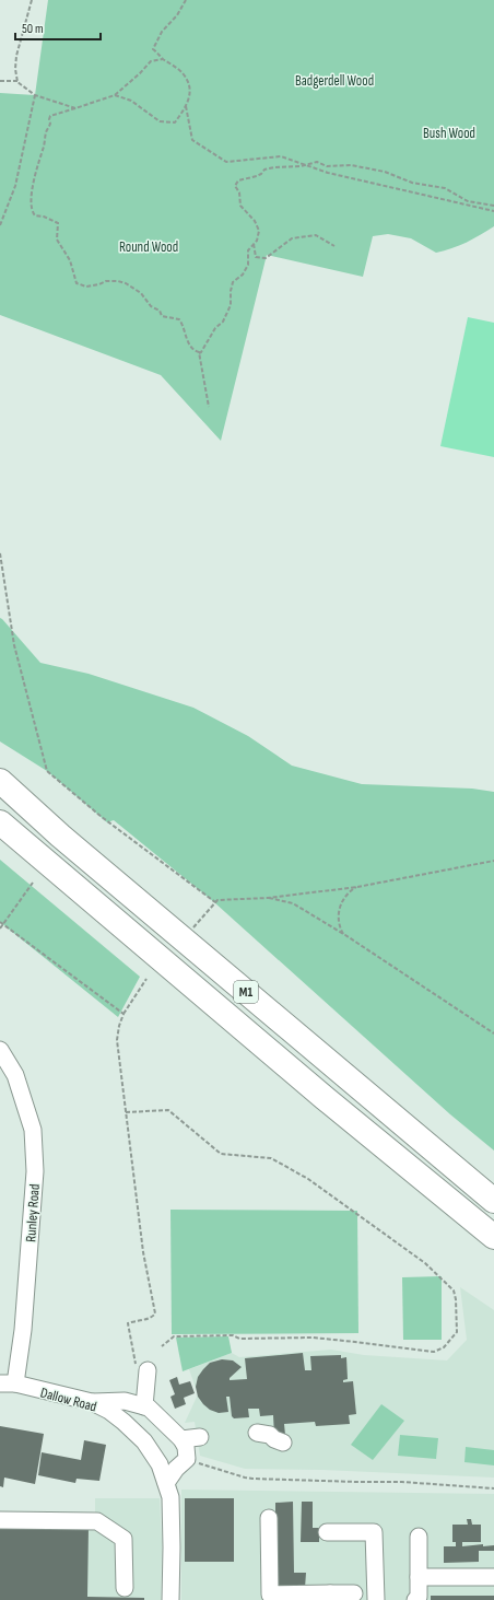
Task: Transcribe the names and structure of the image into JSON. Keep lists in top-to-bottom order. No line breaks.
{"streets":{"highway":["M1"],"street":["Runley Road","Dallow Road"]},"crossings":[["Runley Road","Dallow Road"]],"parks":["Badgerdell Wood","Bush Wood","Round Wood"],"scale_bar":"50 m"}
